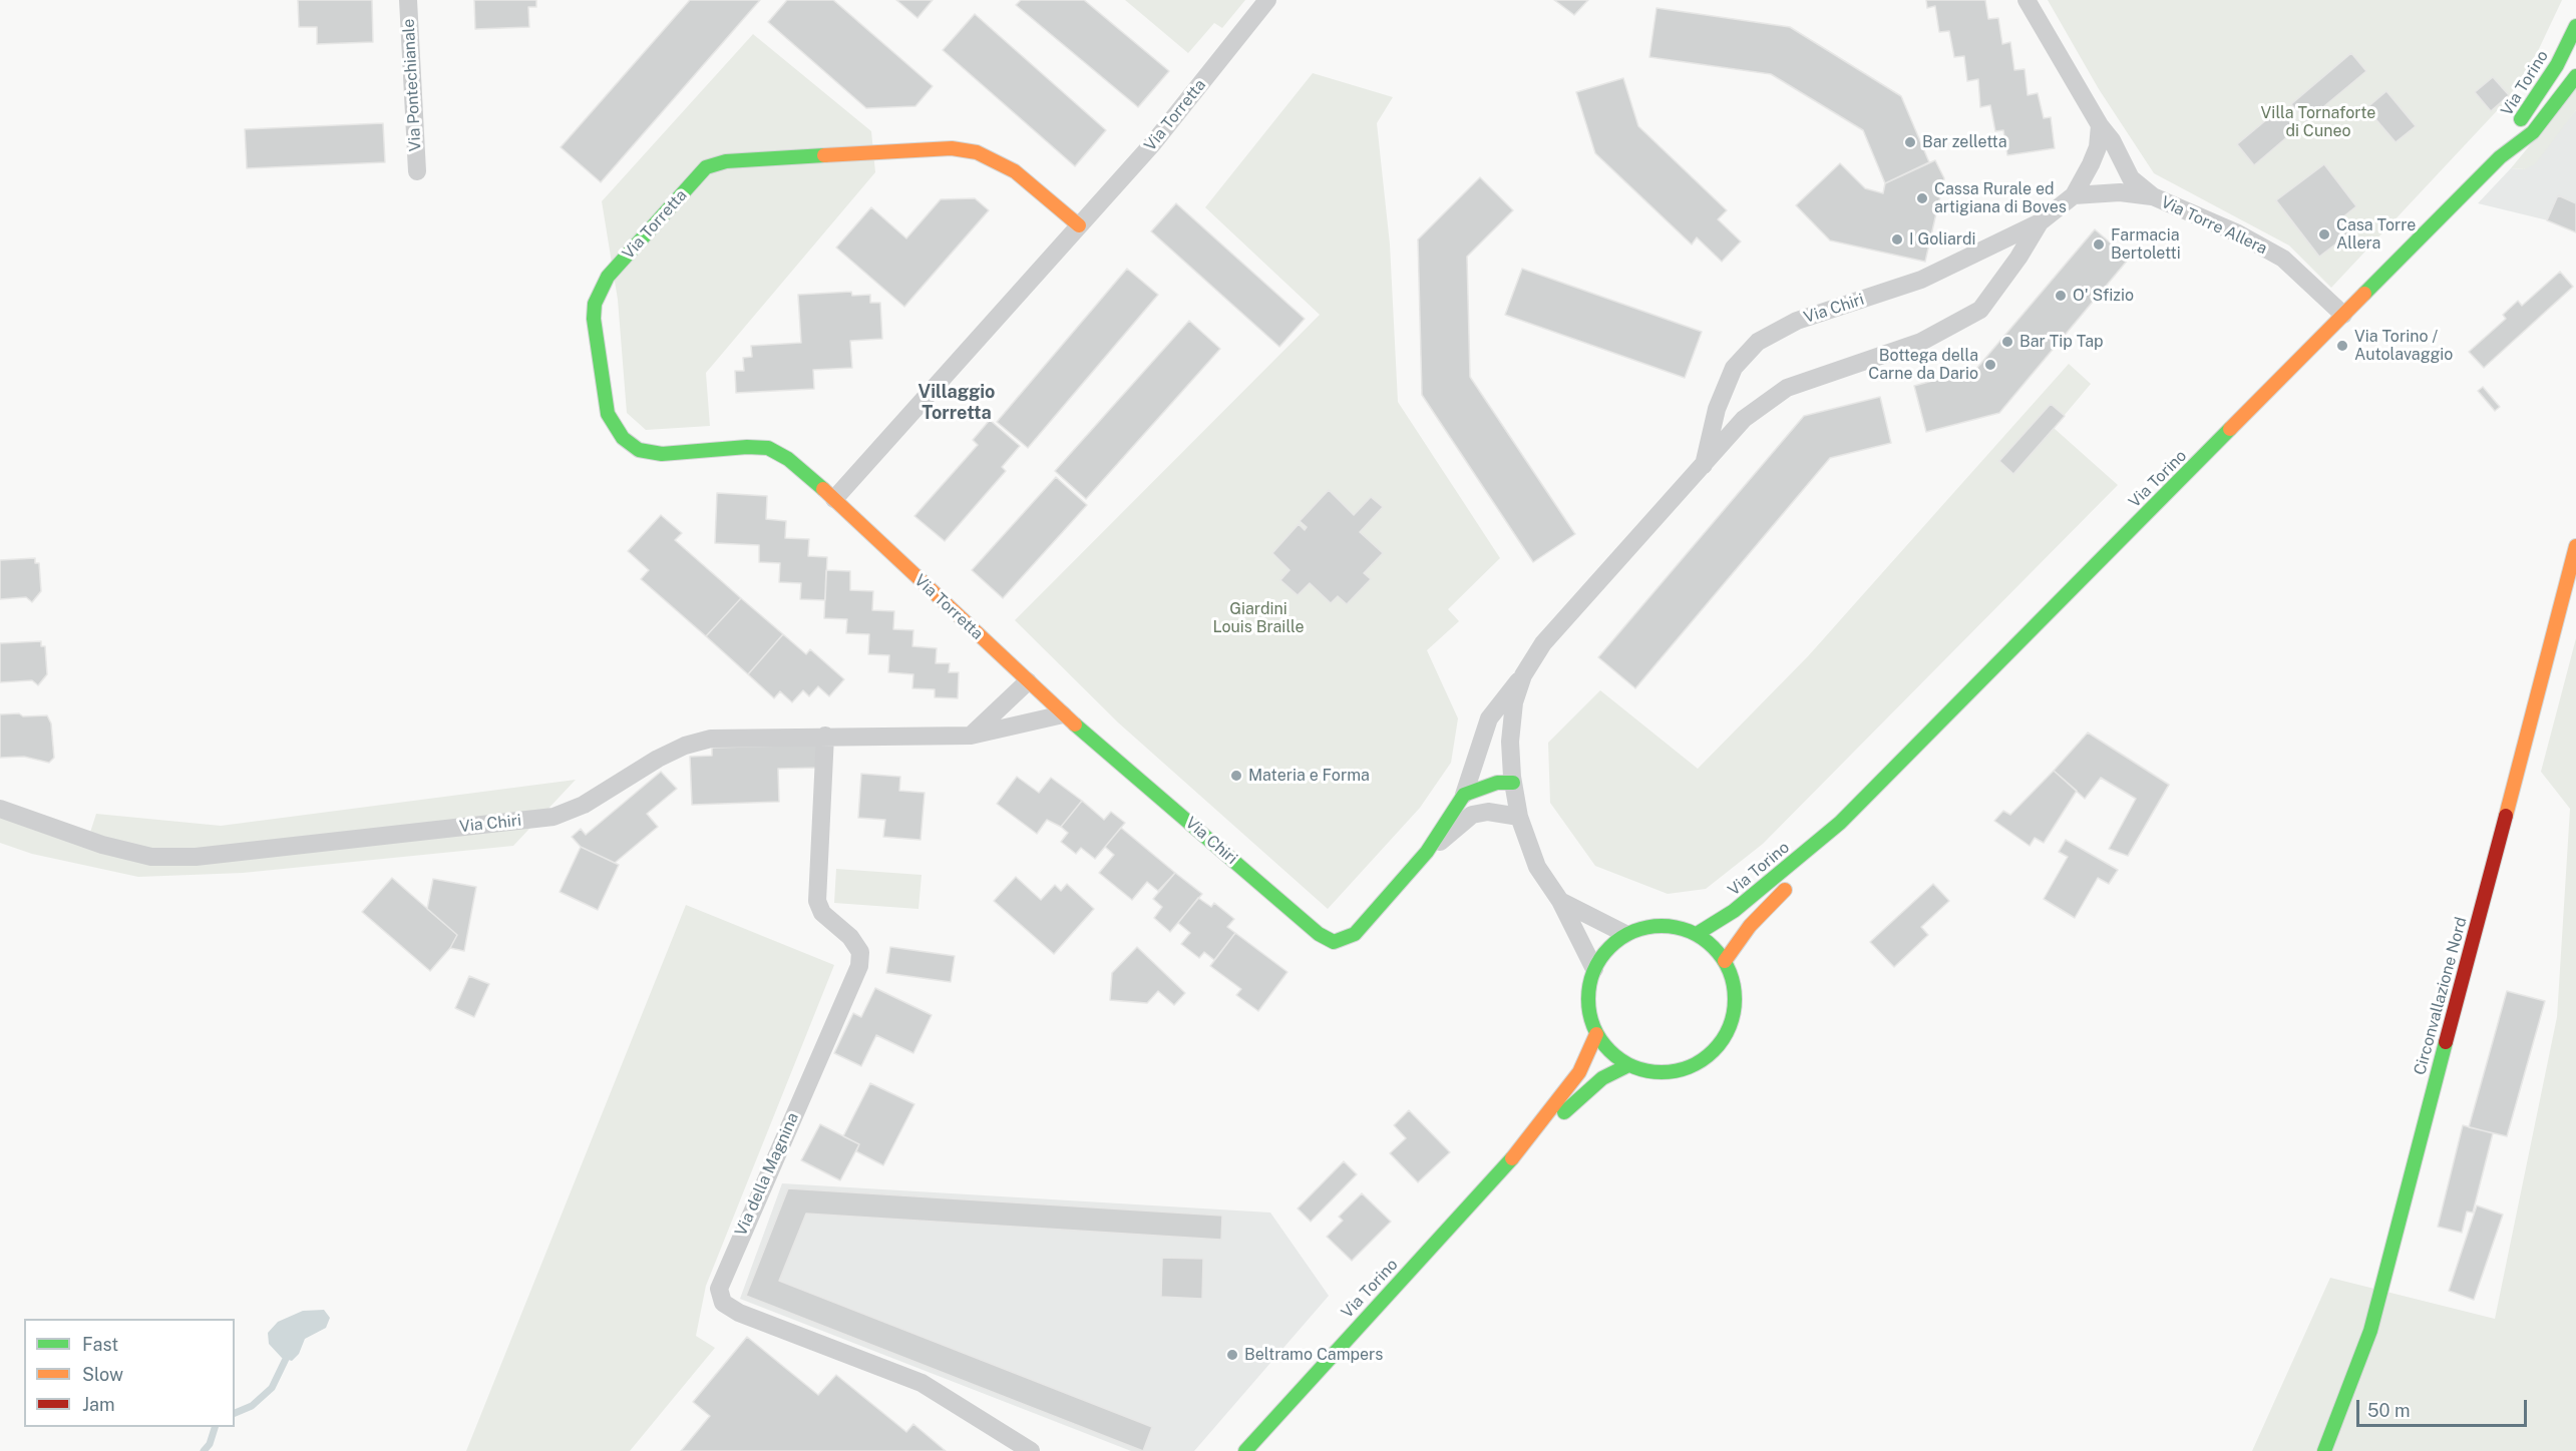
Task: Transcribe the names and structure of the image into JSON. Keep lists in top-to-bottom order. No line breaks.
{"streets":{"main road":["Via Torino","Via Torretta","Via Chiri","Circonvallazione Nord"],"street":["Via Pontechianale","Via Torre Allera","Via della Magnina"]},"crossings":[["Via Torino","Via Torre Allera"],["Via Torino","Via Chiri"],["Via Torretta","Via Chiri"],["Via Torre Allera","Via Chiri"],["Via Chiri","Via della Magnina"]],"districts":["Villaggio Torretta"],"parks":["Villa Tornaforte di Cuneo","Giardini Louis Braille"],"places":["Bar zelletta","Cassa Rurale ed artigiana di Boves","Casa Torre Allera","I Goliardi","Farmacia Bertoletti","O' Sfizio","Bar Tip Tap","Via Torino / Autolavaggio","Bottega della Carne da Dario","Materia e Forma","Beltramo Campers"],"legend":["Fast","Slow","Jam"],"scale_bar":"50 m"}
